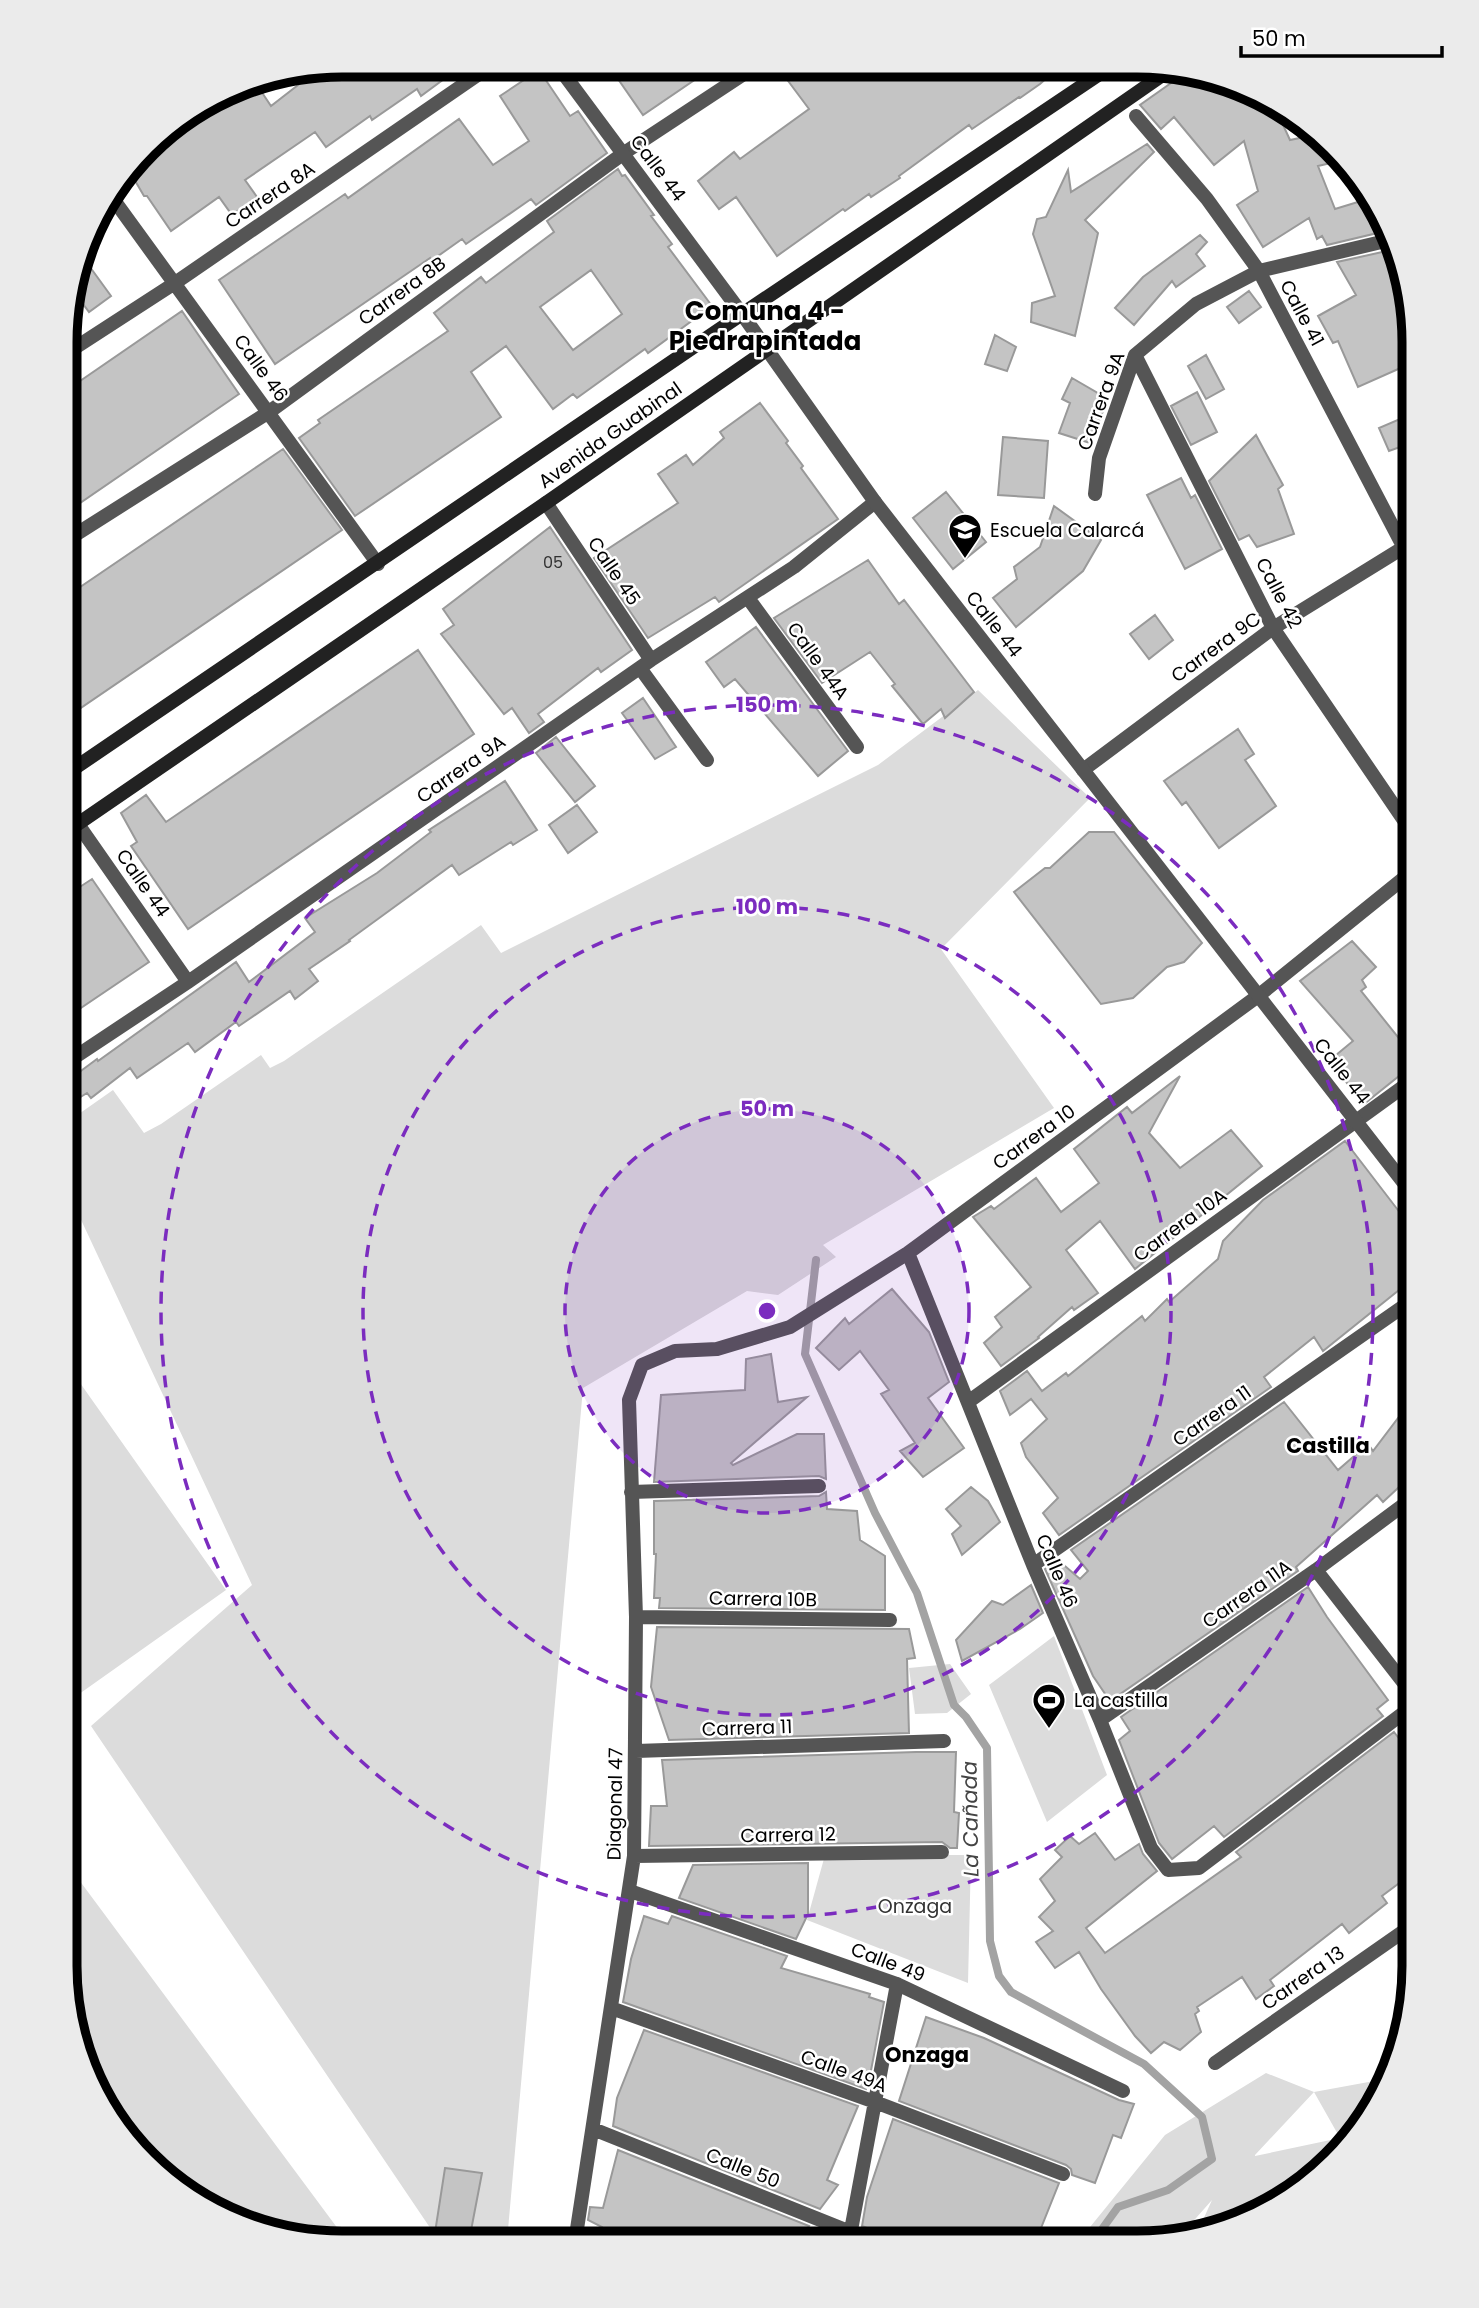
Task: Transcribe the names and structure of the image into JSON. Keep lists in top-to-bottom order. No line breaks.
{"streets":{"main road":["Avenida Guabinal"],"street":["Calle 44","Carrera 8A","Carrera 8B","Calle 41","Calle 46","Carrera 9A","Calle 45","Calle 42","Carrera 9C","Calle 44A","Carrera 10","Carrera 10A","Carrera 11","Carrera 11A","Carrera 10B","Diagonal 47","Carrera 12","Calle 49","Carrera 13","Calle 49A","Calle 50"]},"crossings":[["Calle 44","Carrera 8B"],["Calle 44","Carrera 9A"],["Calle 44","Avenida Guabinal"],["Calle 44","Carrera 9C"],["Calle 44","Carrera 10"],["Calle 44","Carrera 10A"],["Carrera 8A","Calle 46"],["Carrera 8B","Calle 46"],["Calle 41","Carrera 9A"],["Calle 46","Avenida Guabinal"],["Calle 46","Carrera 10"],["Calle 46","Carrera 10A"],["Calle 46","Carrera 11"],["Calle 46","Carrera 11A"],["Carrera 9A","Calle 45"],["Carrera 9A","Calle 42"],["Carrera 9A","Calle 44A"],["Avenida Guabinal","Calle 45"],["Calle 42","Carrera 9C"],["Carrera 10","Diagonal 47"],["Carrera 11","Diagonal 47"],["Carrera 10B","Diagonal 47"],["Diagonal 47","Carrera 12"],["Diagonal 47","Calle 49"],["Diagonal 47","Calle 49A"],["Diagonal 47","Calle 50"]],"districts":["Comuna 4 - Piedrapintada","Castilla","Onzaga"],"water":["La Cañada"],"parks":["Onzaga"],"places":{"school or university":["Escuela Calarcá"],"sports":["La castilla"]},"house_numbers":["05"],"scale_bar":"50 m","rings":["150 m","100 m","50 m"]}
